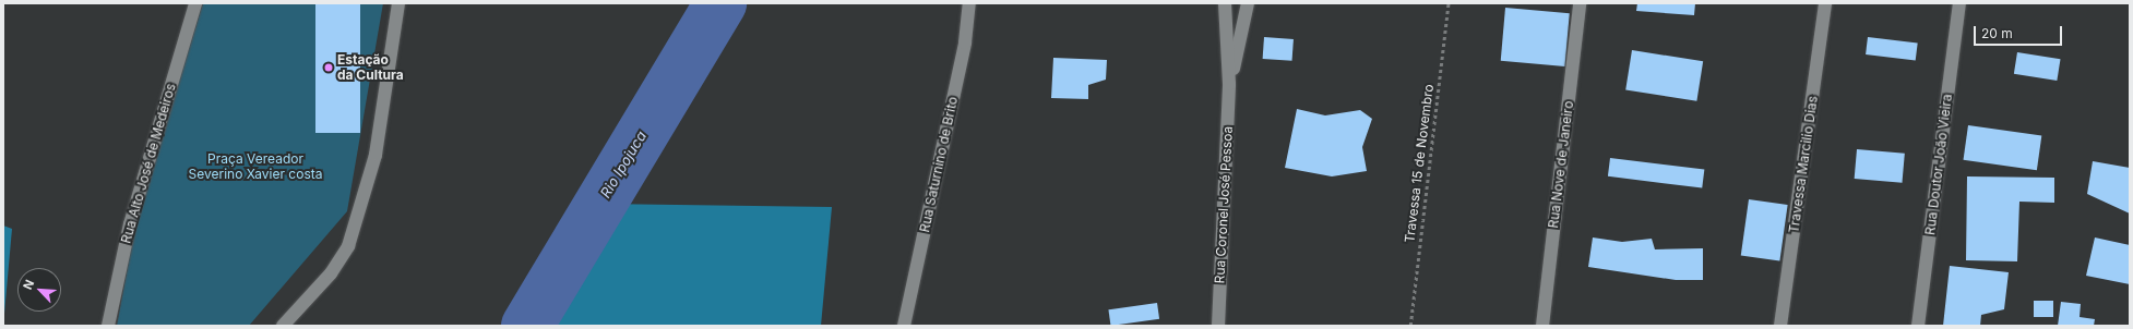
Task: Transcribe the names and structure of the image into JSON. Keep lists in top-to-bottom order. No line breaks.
{"streets":{"street":["Rua Alto José de Medeiros","Rua Saturnino de Brito","Rua Nove de Janeiro","Travessa Marcilio Dias","Rua Doutor João Vieira","Rua Coronel José Pessoa"],"path":["Travessa 15 de Novembro"]},"water":["Rio Ipojuca"],"parks":["Praça Vereador Severino Xavier costa"],"places":["Estação da Cultura"],"scale_bar":"20 m","north":"top left"}
